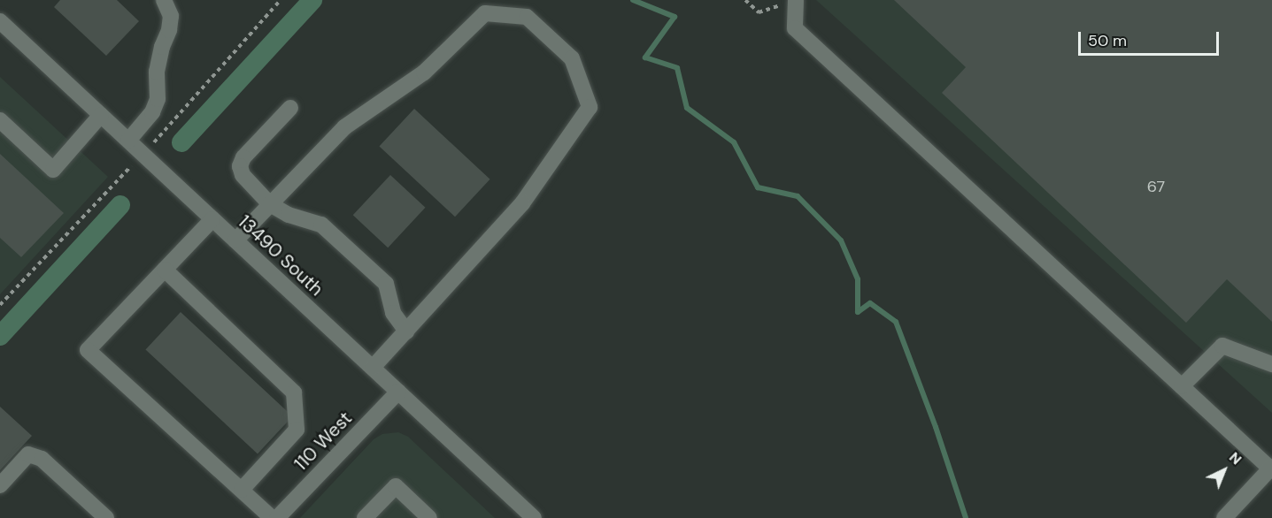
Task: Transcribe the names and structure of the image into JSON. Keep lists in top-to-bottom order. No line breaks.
{"streets":{"street":["13490 South","110 West"]},"crossings":[["13490 South","110 West"]],"house_numbers":["67"],"scale_bar":"50 m","north":"top right"}
